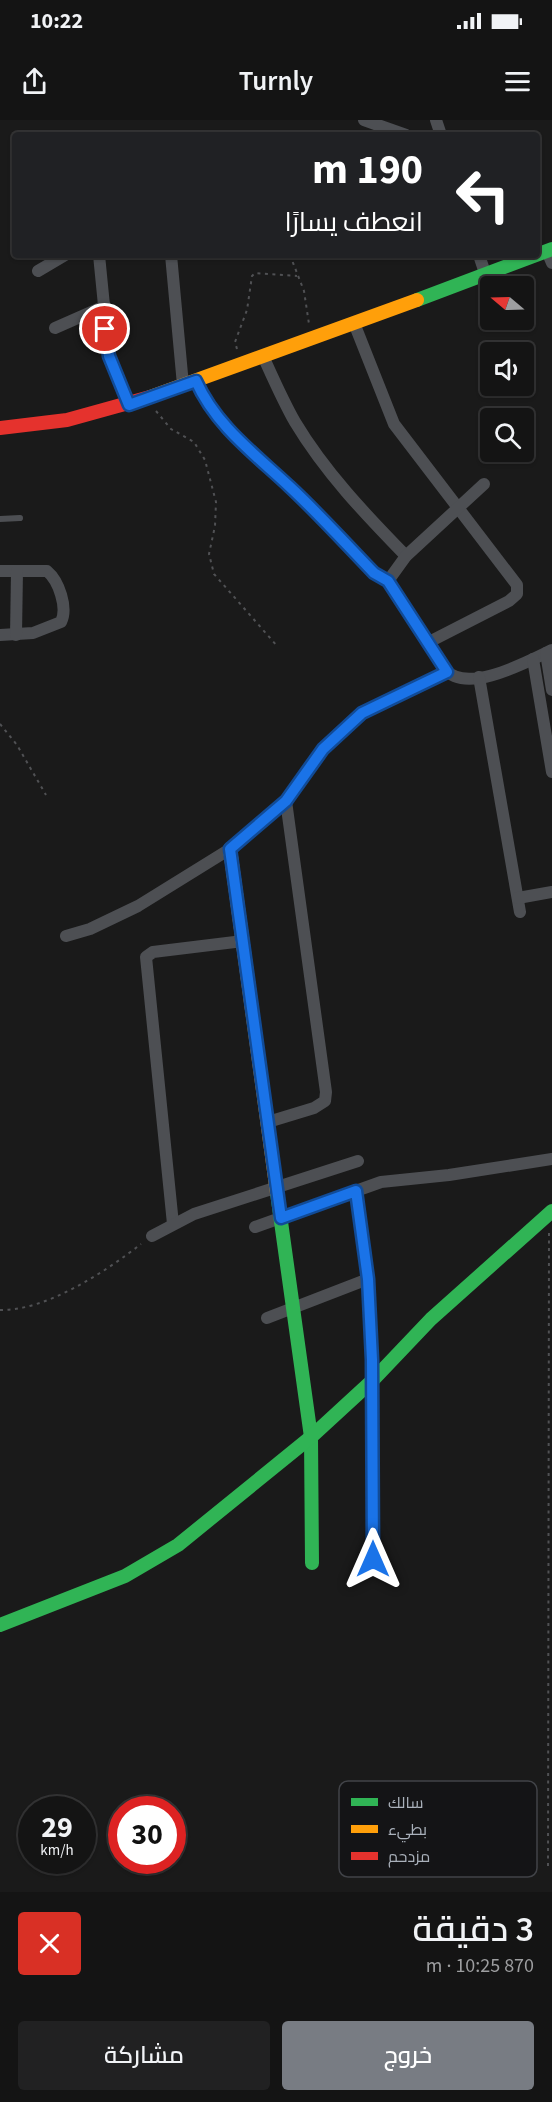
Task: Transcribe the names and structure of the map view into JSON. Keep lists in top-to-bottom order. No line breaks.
{"legend":["سالك","بطيء","مزدحم"],"north":"left","page":{"status":"10:22","header":"Turnly","turn":["190 m","انعطف يسارًا"],"speed":"29 km/h","limit":"30","heading":["3 دقيقة","870 m · 10:25"],"buttons":["خروج","مشاركة"]}}
